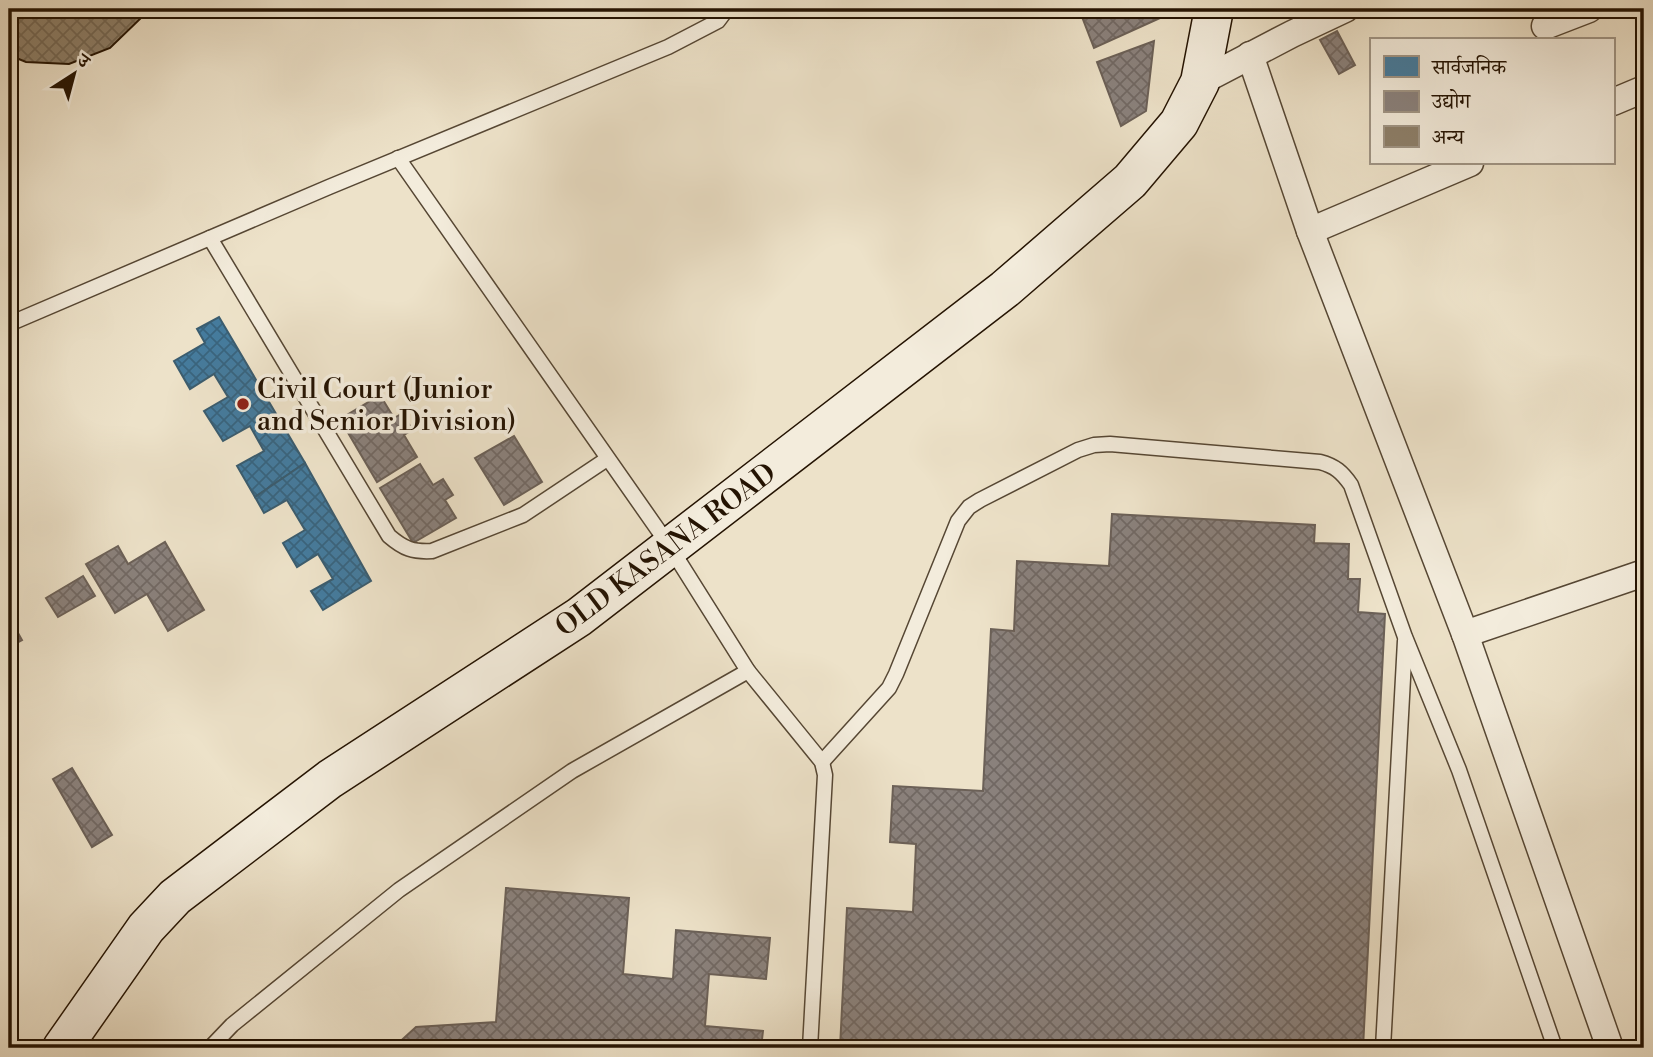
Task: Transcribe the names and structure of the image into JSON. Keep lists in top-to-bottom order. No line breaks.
{"streets":{"street":["OLD KASANA ROAD"]},"places":["Civil Court (Junior and Senior Division)"],"legend":["सार्वजनिक","उद्योग","अन्य"],"north":"top right"}
